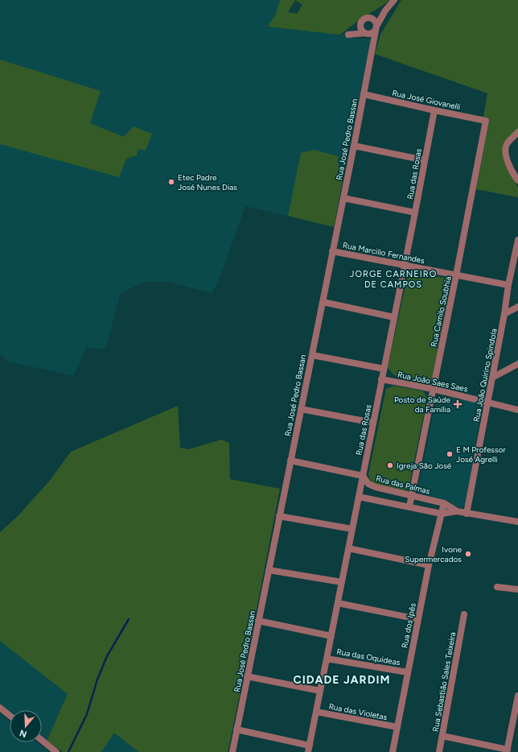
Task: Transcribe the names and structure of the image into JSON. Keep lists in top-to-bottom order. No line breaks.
{"streets":{"street":["Rua José Giovanelli","Rua José Pedro Bassan","Rua das Rosas","Rua Marcilio Fernandes","Rua Camilo Soubhia","Rua João Quirino Spindola","Rua João Saes Saes","Rua das Palmas","Rua dos Ipês","Rua das Oquideas","Rua Sebastião Sales Teixeira","Rua das Violetas"]},"crossings":[["Rua José Giovanelli","Rua José Pedro Bassan"],["Rua José Giovanelli","Rua das Rosas"],["Rua José Giovanelli","Rua Camilo Soubhia"],["Rua José Pedro Bassan","Rua Marcilio Fernandes"],["Rua das Rosas","Rua Marcilio Fernandes"],["Rua das Rosas","Rua João Saes Saes"],["Rua das Rosas","Rua das Palmas"],["Rua das Rosas","Rua das Oquideas"],["Rua das Rosas","Rua das Violetas"],["Rua Marcilio Fernandes","Rua Camilo Soubhia"],["Rua Marcilio Fernandes","Rua João Quirino Spindola"],["Rua Camilo Soubhia","Rua João Saes Saes"],["Rua Camilo Soubhia","Rua das Palmas"],["Rua João Quirino Spindola","Rua João Saes Saes"],["Rua das Palmas","Rua dos Ipês"],["Rua dos Ipês","Rua das Oquideas"],["Rua dos Ipês","Rua das Violetas"]],"districts":["JORGE CARNEIRO DE CAMPOS","CIDADE JARDIM"],"places":{"other":["Etec Padre José Nunes Dias","E M Professor José Agrelli","Igreja São José","Ivone Supermercados"],"health":["Posto de Saúde da Família"]},"north":"bottom"}
